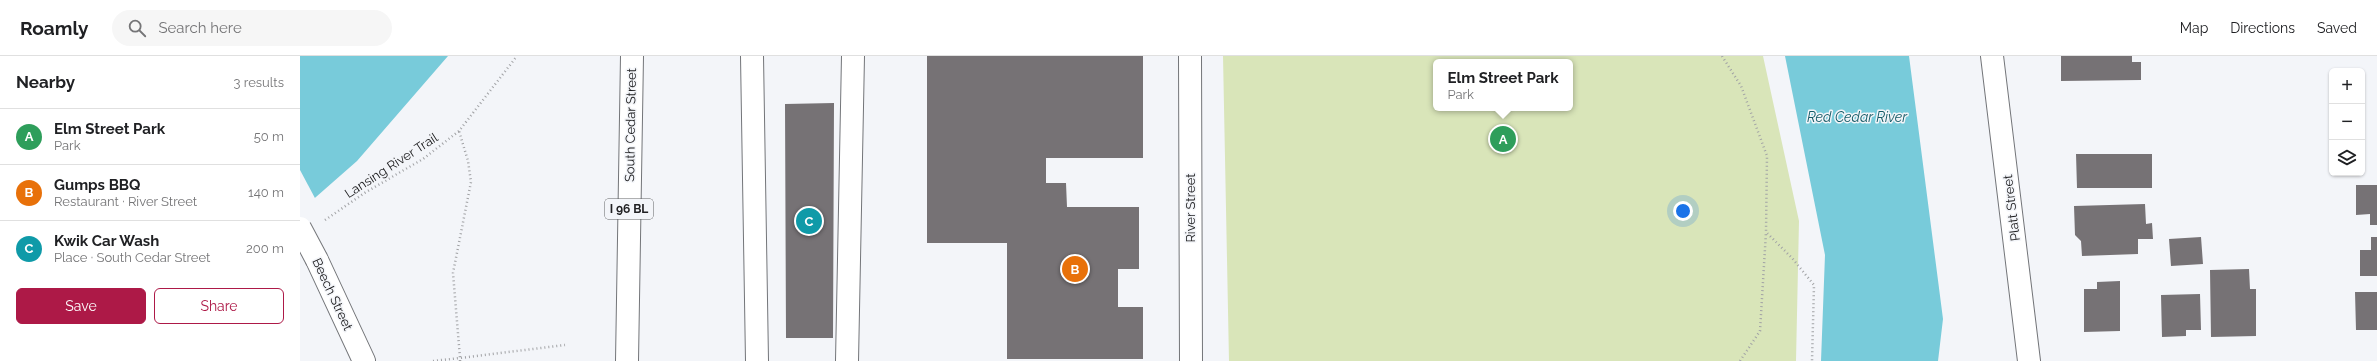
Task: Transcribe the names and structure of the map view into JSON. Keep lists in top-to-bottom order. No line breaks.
{"streets":{"street":["South Cedar Street","River Street","Platt Street","I 96 BL","Beech Street"],"path":["Lansing River Trail"]},"water":["Red Cedar River"],"page":{"header":"Roamly","search":"Search here","nav":["Map","Directions","Saved"],"heading":["Nearby","3 results"],"popup":["Elm Street Park","Park"],"map_buttons":["+","−"],"list":[{"mark":"A","name":"Elm Street Park","note":"Park","value":"50 m"},{"mark":"B","name":"Gumps BBQ","note":"Restaurant · River Street","value":"140 m"},{"mark":"C","name":"Kwik Car Wash","note":"Place · South Cedar Street","value":"200 m"}],"pins":["A","C","B"],"buttons":["Save","Share"]}}
